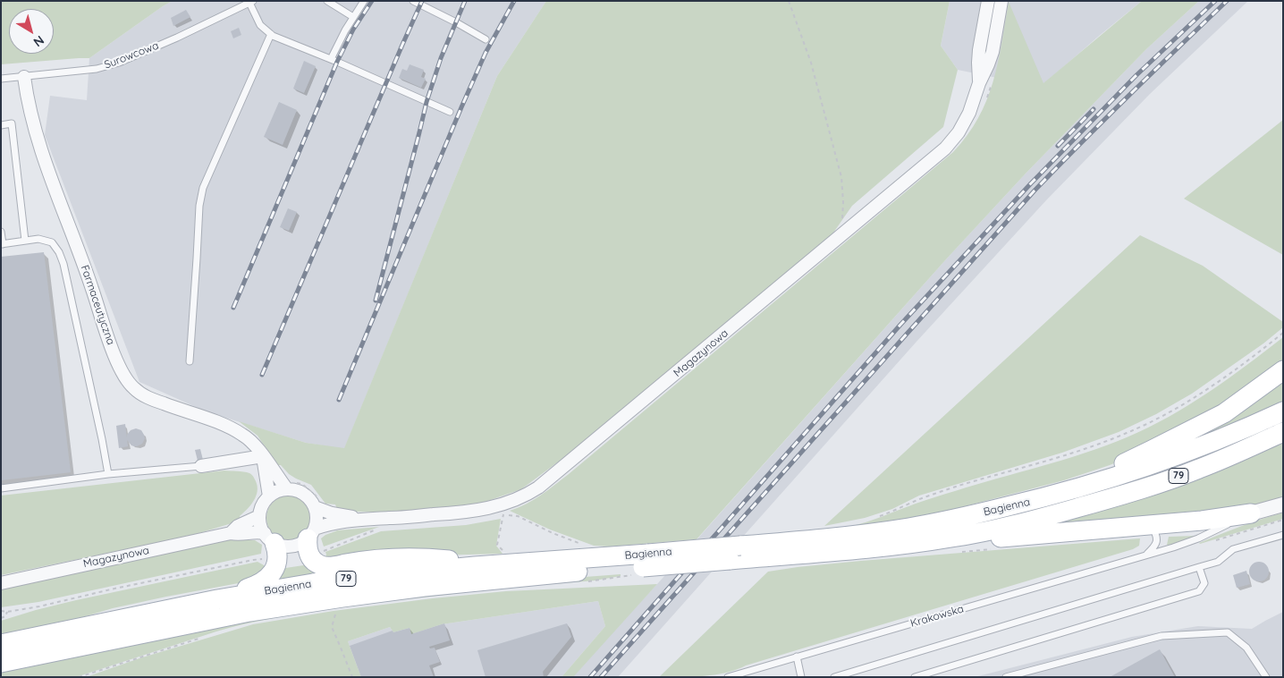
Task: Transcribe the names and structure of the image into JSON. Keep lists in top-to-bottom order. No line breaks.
{"streets":{"main road":["79","Bagienna"],"street":["Farmaceutyczna","Magazynowa"],"lane":["Surowcowa","Krakowska"]},"crossings":[["Surowcowa","Farmaceutyczna"],["Farmaceutyczna","Magazynowa"]],"north":"bottom right"}
